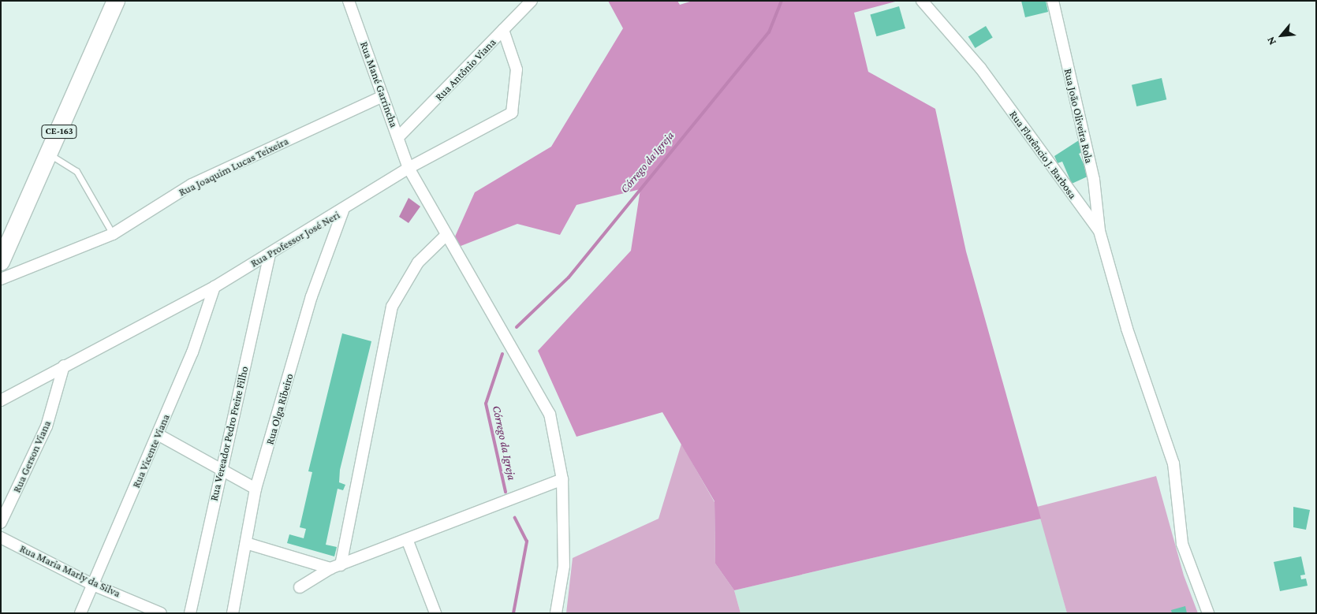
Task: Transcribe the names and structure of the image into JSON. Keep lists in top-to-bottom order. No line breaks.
{"streets":{"main road":["CE-163"],"street":["Rua Antônio Viana","Rua Mané Garrincha","Rua João Oliveira Rola","Rua Florêncio J. Barbosa","Rua Joaquim Lucas Teixeira","Rua Professor José Neri","Rua Olga Ribeiro","Rua Vereador Pedro Freire Filho","Rua Vicente Viana","Rua Gerson Viana","Rua Maria Marly da Silva"]},"crossings":[["Rua Antônio Viana","Rua Mané Garrincha"],["Rua Antônio Viana","Rua Professor José Neri"],["Rua Mané Garrincha","Rua Joaquim Lucas Teixeira"],["Rua Mané Garrincha","Rua Professor José Neri"],["Rua João Oliveira Rola","Rua Florêncio J. Barbosa"],["Rua Professor José Neri","Rua Olga Ribeiro"],["Rua Professor José Neri","Rua Vereador Pedro Freire Filho"],["Rua Professor José Neri","Rua Vicente Viana"],["Rua Professor José Neri","Rua Gerson Viana"],["Rua Vicente Viana","Rua Maria Marly da Silva"]],"water":["Córrego da Igreja"],"north":"bottom left"}
